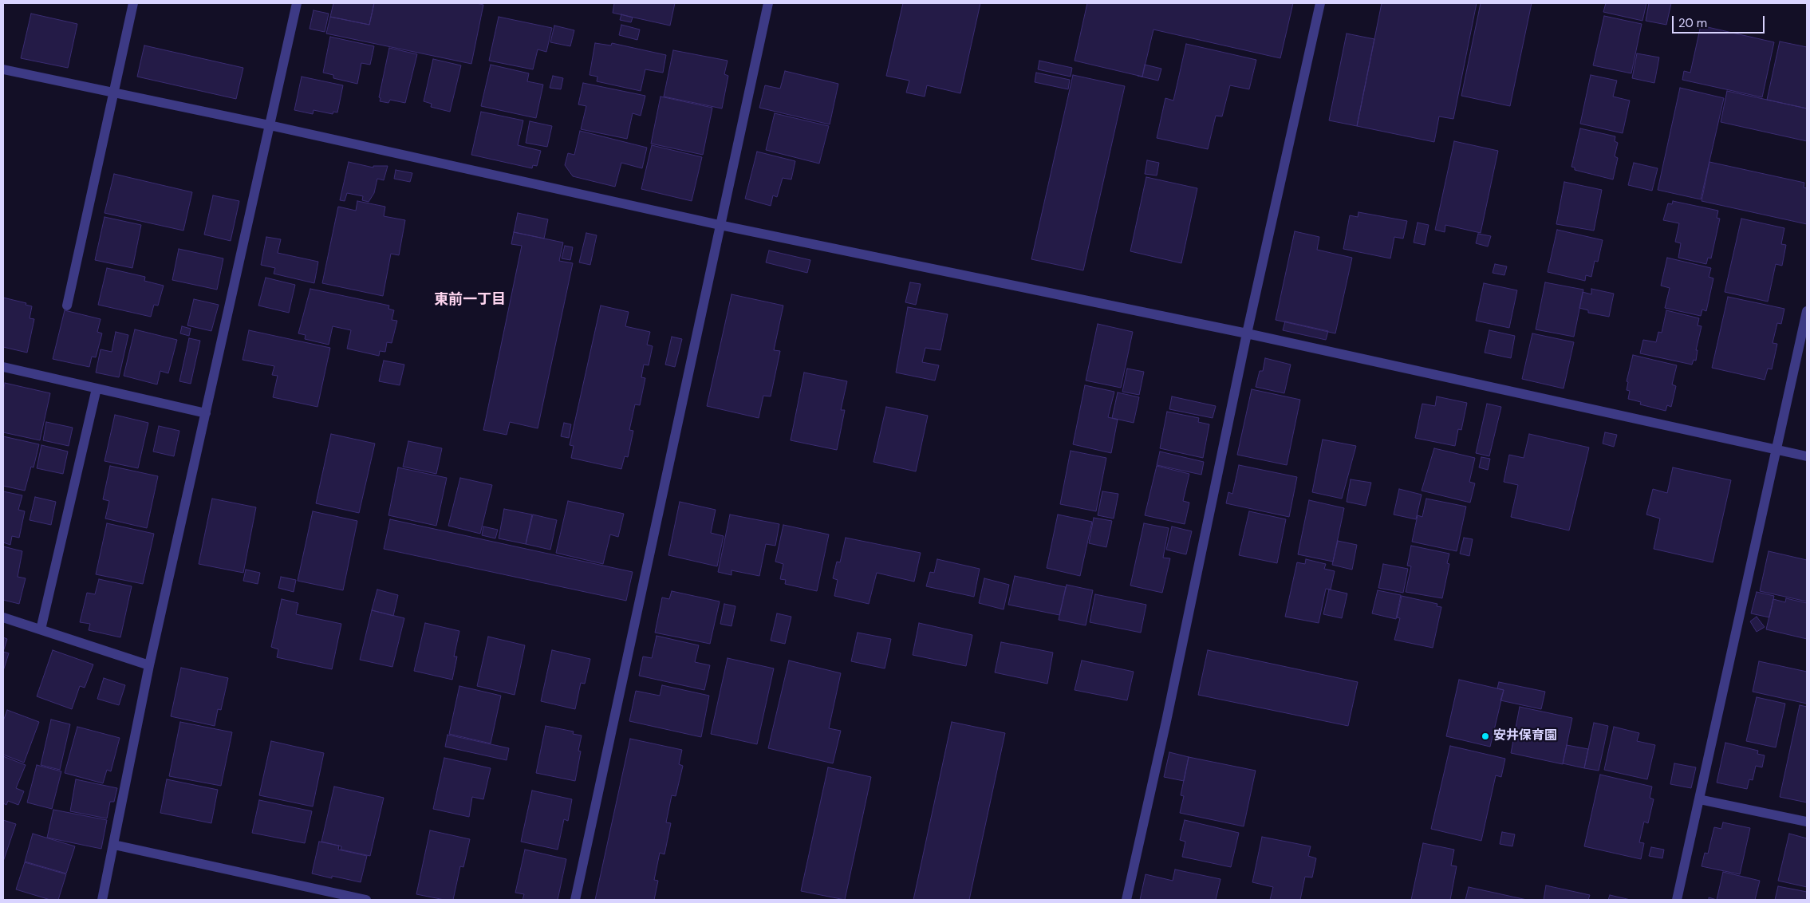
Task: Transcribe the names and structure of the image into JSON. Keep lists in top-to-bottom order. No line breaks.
{"districts":["東前一丁目"],"places":["安井保育園"],"scale_bar":"20 m"}
